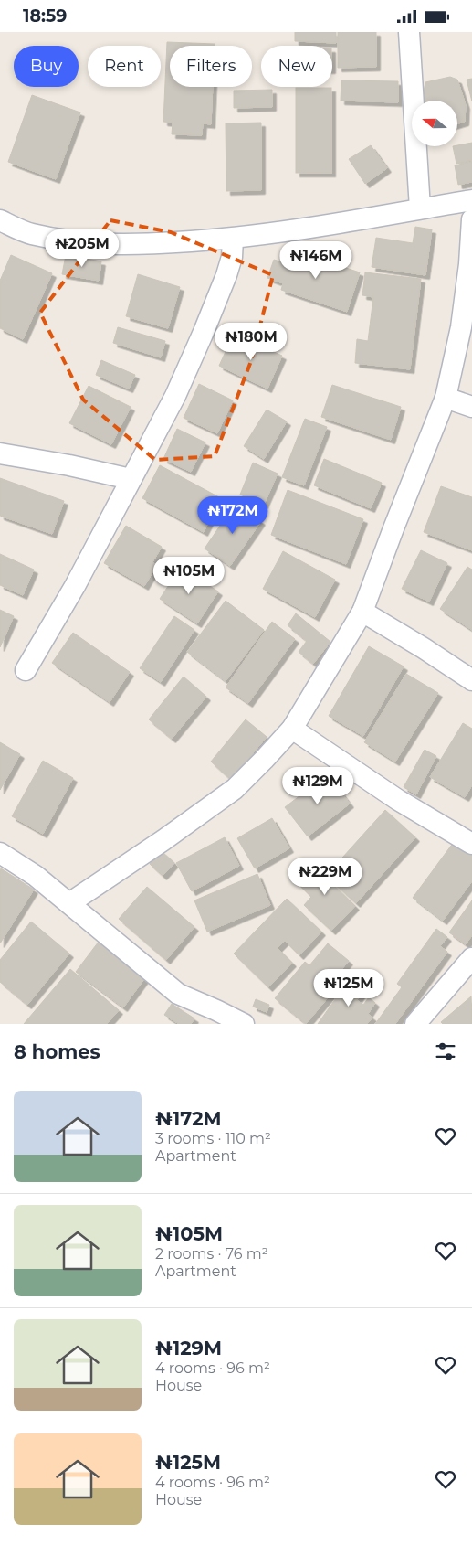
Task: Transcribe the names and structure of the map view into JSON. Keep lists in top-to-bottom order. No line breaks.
{"north":"left","page":{"status":"18:59","chip":["Buy","Rent","Filters","New"],"price":["₦205M","₦146M","₦180M","₦172M","₦105M","₦129M","₦229M","₦125M"],"heading":"8 homes","list":[{"name":"₦172M","note":"3 rooms · 110 m² · Apartment"},{"name":"₦105M","note":"2 rooms · 76 m² · Apartment"},{"name":"₦129M","note":"4 rooms · 96 m² · House"},{"name":"₦125M","note":"4 rooms · 96 m² · House"}]}}
